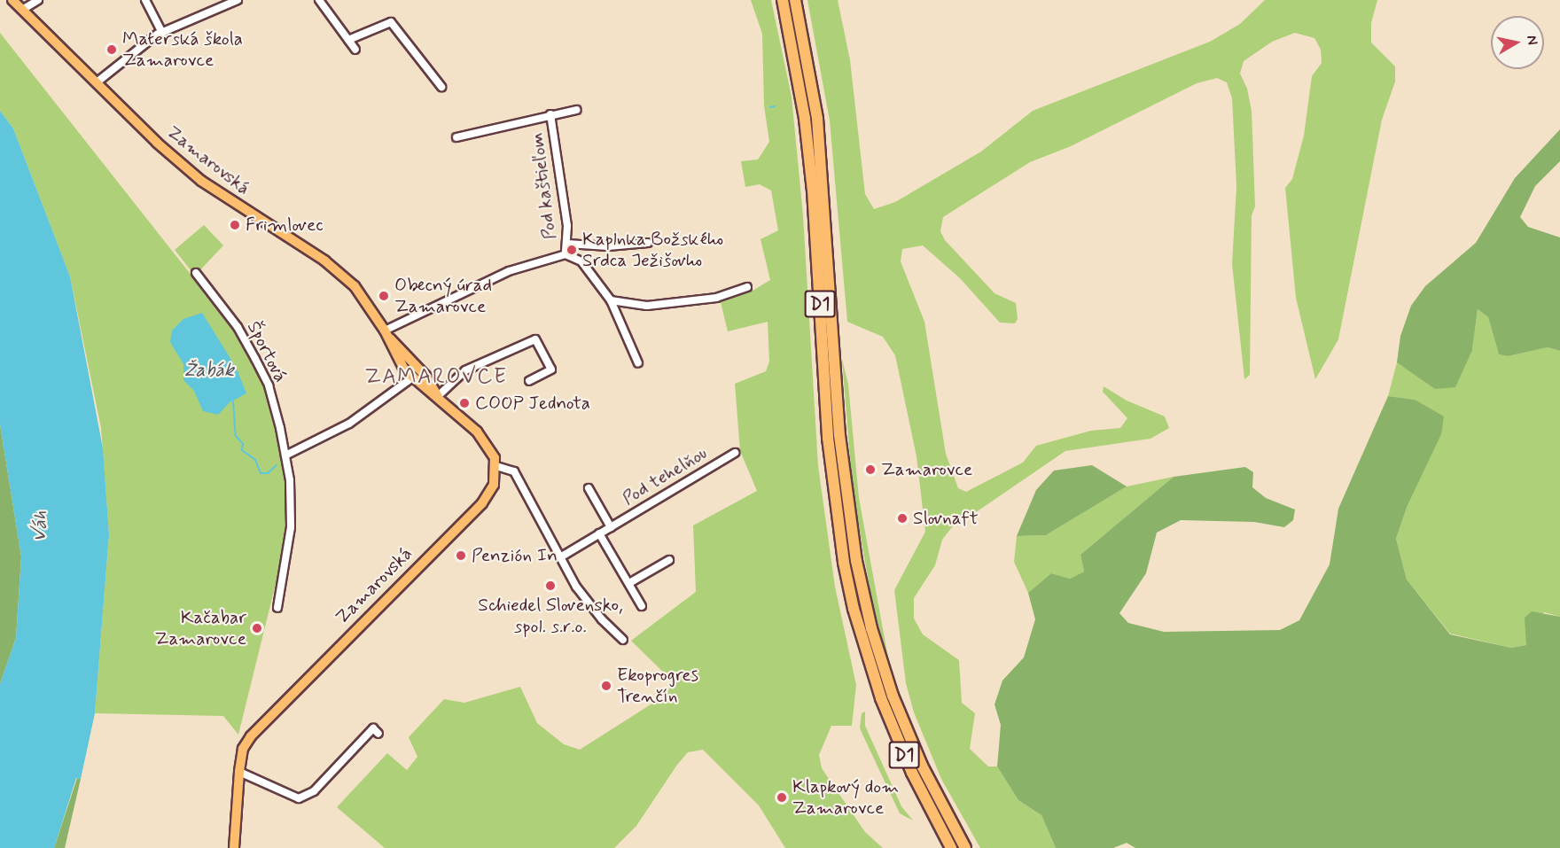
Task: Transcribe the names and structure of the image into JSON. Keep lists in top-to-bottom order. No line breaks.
{"streets":{"highway":["D1"],"main road":["Zamarovská"],"street":["Pod kaštieľom","Športová","Pod tehelňou"]},"districts":["ZAMAROVCE"],"water":["Žabák","Váh"],"places":["Materská škola Zamarovce","Frimlovec","Kaplnka Božského Srdca Ježišovho","Obecný úrad Zamarovce","COOP Jednota","Zamarovce","Slovnaft","Penzión In","Schiedel Slovensko, spol. s.r.o.","Kačabar Zamarovce","Ekoprogres Trenčín","Klapkový dom Zamarovce"],"north":"right"}
